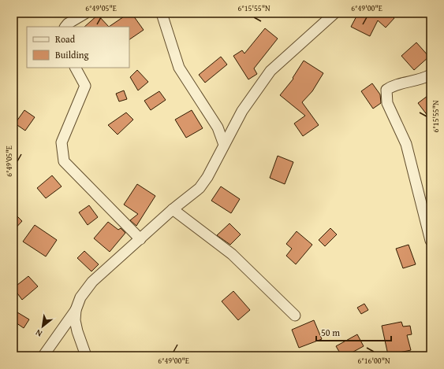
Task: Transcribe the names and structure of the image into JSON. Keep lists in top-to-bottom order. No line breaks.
{"legend":["Road","Building"],"scale_bar":"50 m","north":"bottom left","coordinates":["6°49'05\"E","6°15'55\"N","6°49'00\"E","6°16'00\"N"]}
